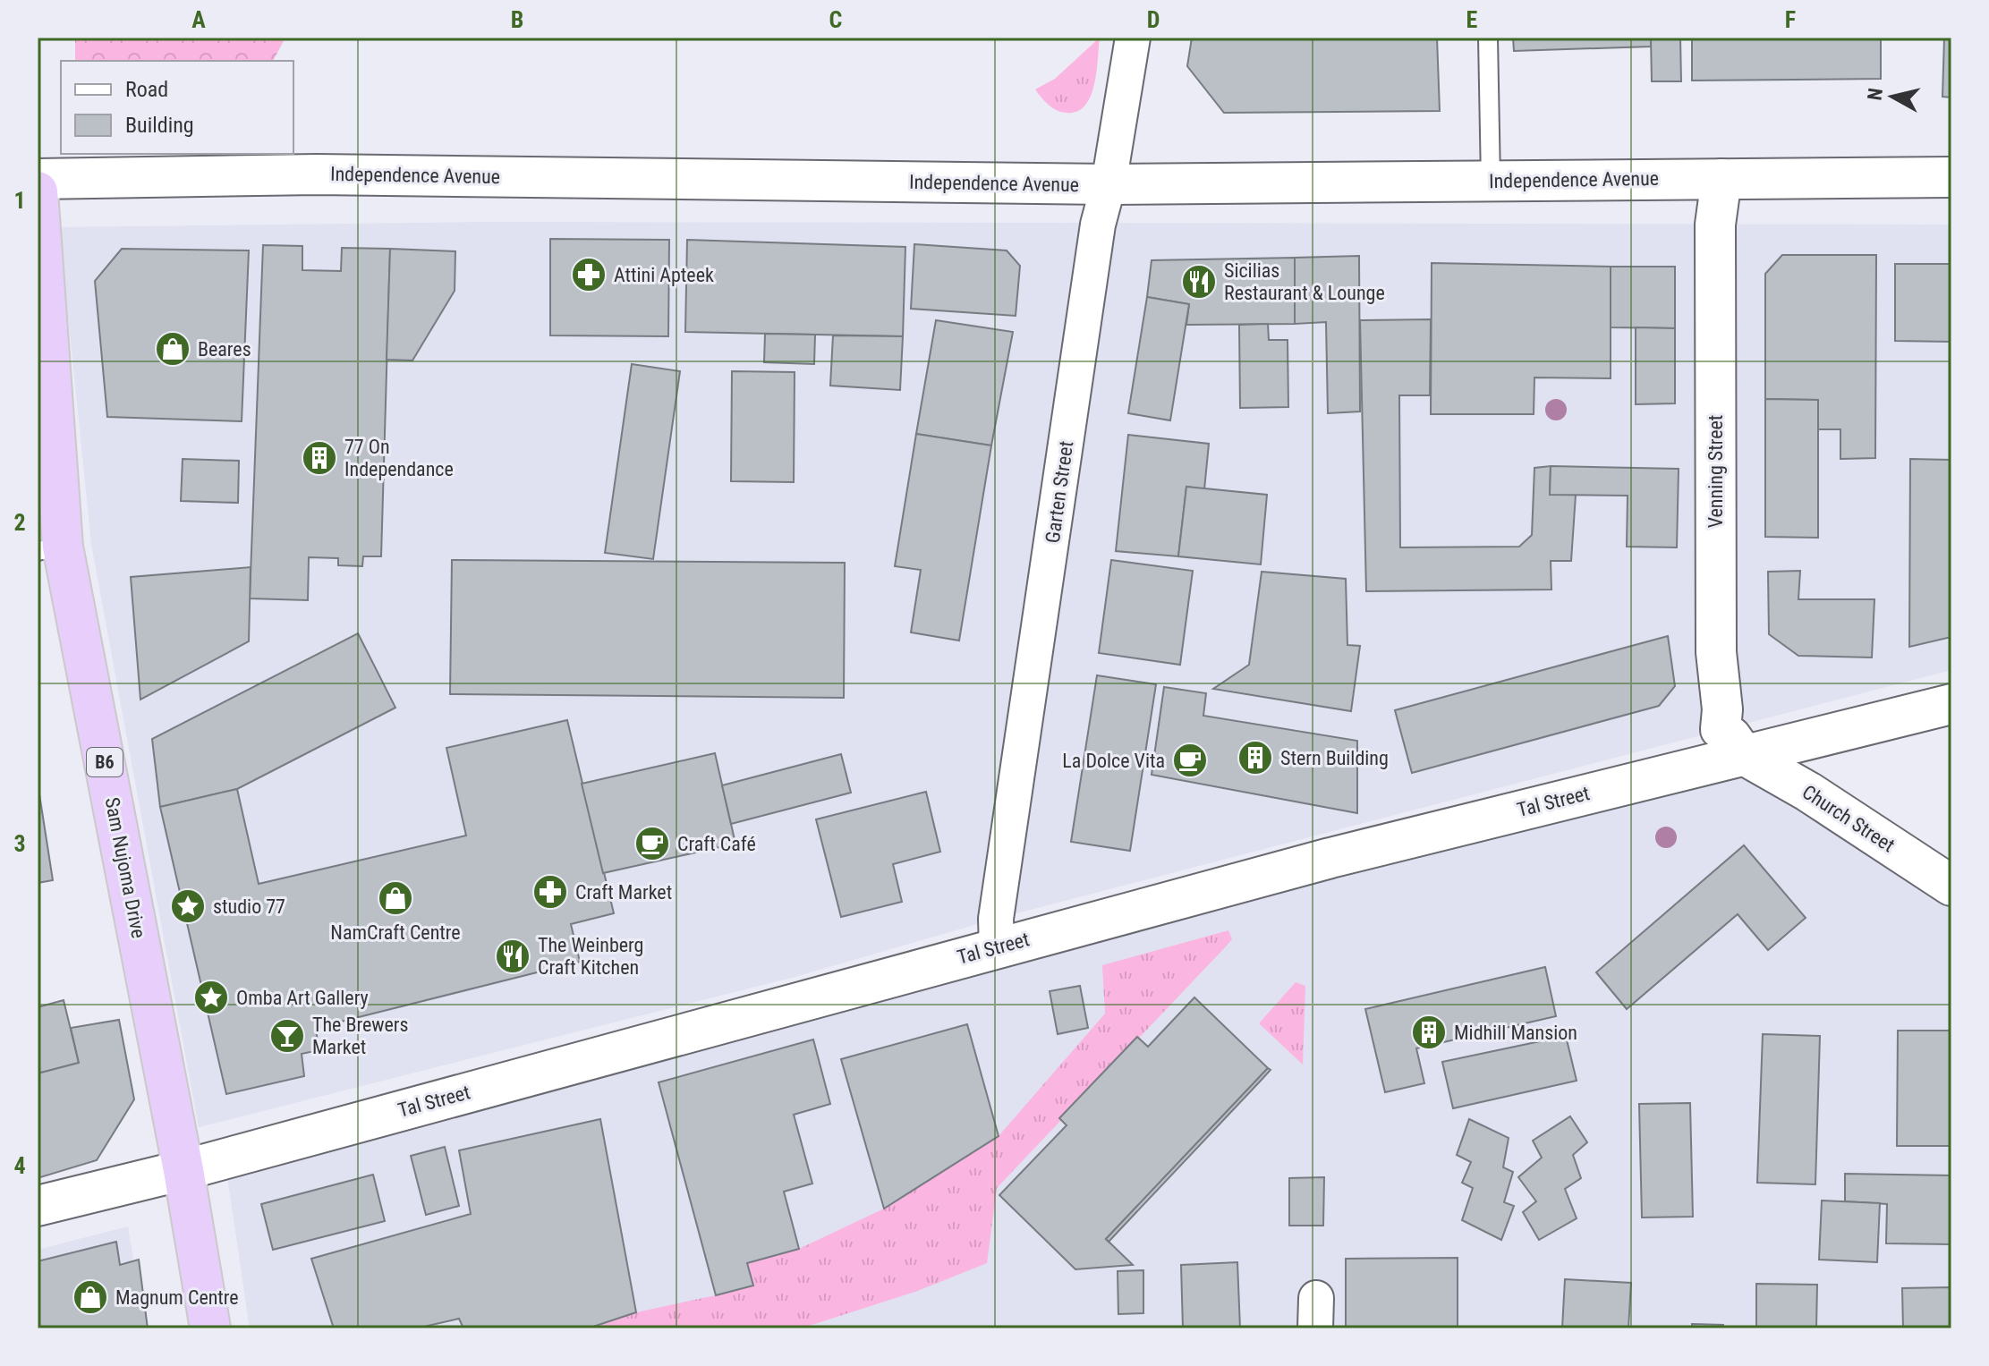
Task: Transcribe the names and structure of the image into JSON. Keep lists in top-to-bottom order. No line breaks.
{"streets":{"highway":["B6","Sam Nujoma Drive"],"street":["Independence Avenue","Venning Street","Garten Street","Tal Street","Church Street"]},"crossings":[["Independence Avenue","Venning Street"],["Independence Avenue","Garten Street"],["Venning Street","Tal Street"],["Venning Street","Church Street"],["Garten Street","Tal Street"],["Tal Street","Church Street"],["Tal Street","Sam Nujoma Drive"]],"places":{"pharmacy":["Attini Apteek","Craft Market"],"restaurant":["Sicilias Restaurant & Lounge","The Weinberg Craft Kitchen"],"shop":["Beares","NamCraft Centre","Magnum Centre"],"building":["77 On Independance","Stern Building","Midhill Mansion"],"cafe":["La Dolce Vita","Craft Café"],"place":["studio 77","Omba Art Gallery"],"bar":["The Brewers Market"]},"legend":["Road","Building"],"north":"left","grid":{"columns":["A","B","C","D","E","F"],"rows":["1","2","3","4"]}}
